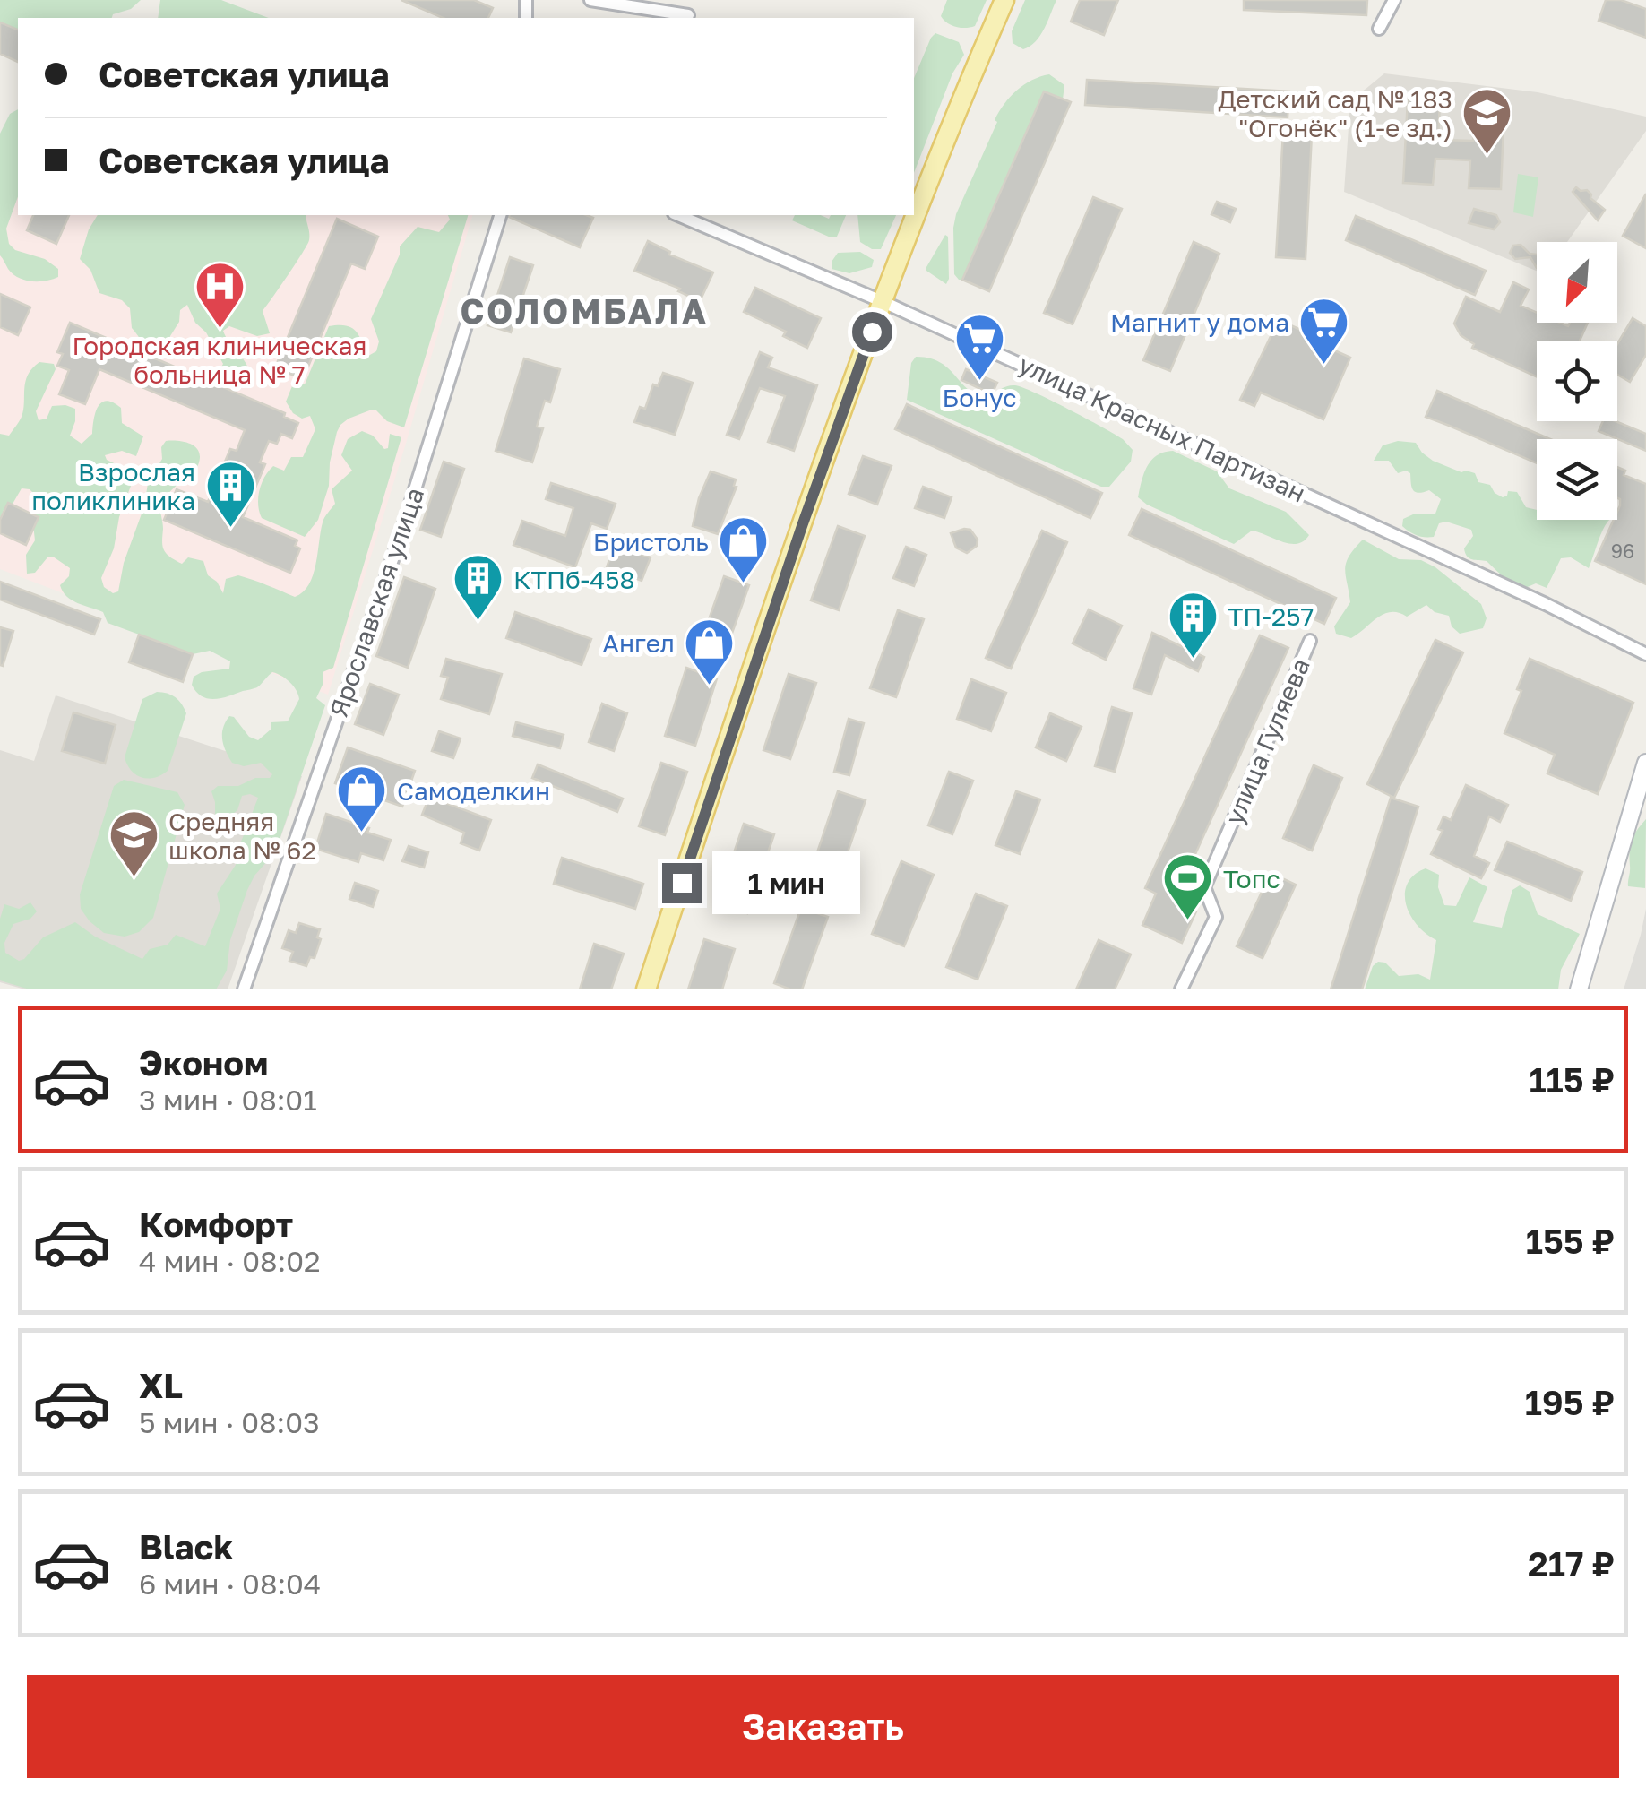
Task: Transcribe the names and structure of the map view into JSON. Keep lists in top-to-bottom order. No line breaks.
{"streets":{"street":["улица Красных Партизан","Ярославская улица","улица Гуляева"]},"districts":["СОЛОМБАЛА"],"places":{"school or university":["Детский сад № 183 \"Огонёк\" (1-е зд.)","Средняя школа № 62"],"hospital":["Городская клиническая больница № 7"],"supermarket":["Магнит у дома","Бонус"],"building":["Взрослая поликлиника","КТПб-458","ТП-257"],"shop":["Бристоль","Ангел","Самоделкин"],"sports":["Топс"]},"house_numbers":["96"],"north":"bottom left","page":{"banner":["Советская улица","Советская улица"],"bubble":"1 мин","list":[{"name":"Эконом","note":"3 мин · 08:01","value":"115 ₽"},{"name":"Комфорт","note":"4 мин · 08:02","value":"155 ₽"},{"name":"XL","note":"5 мин · 08:03","value":"195 ₽"},{"name":"Black","note":"6 мин · 08:04","value":"217 ₽"}],"buttons":"Заказать"}}
